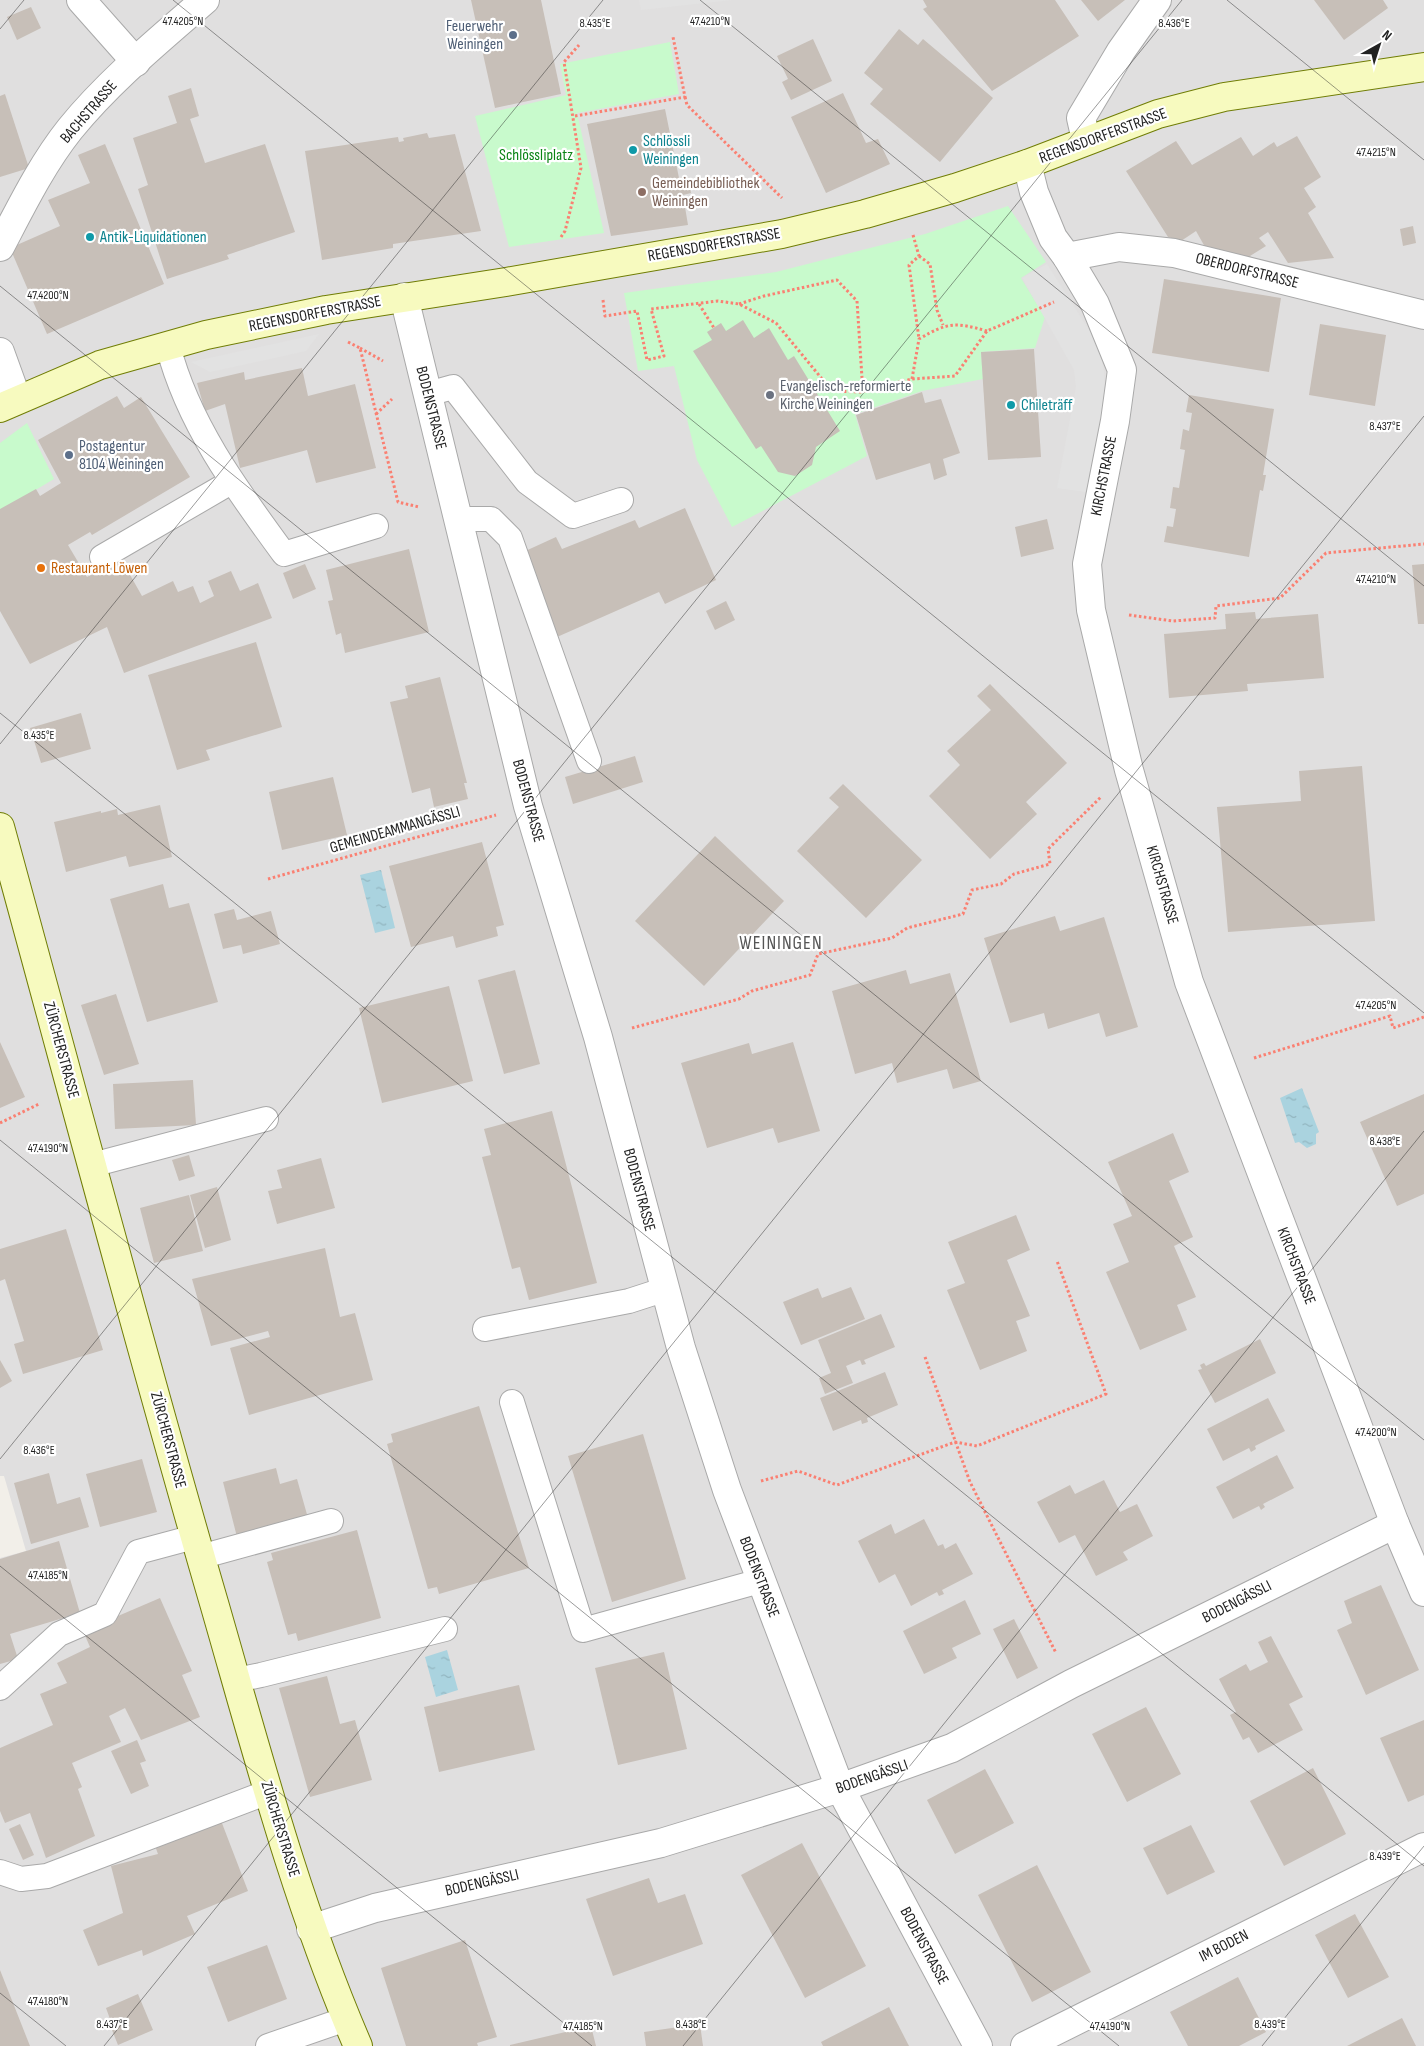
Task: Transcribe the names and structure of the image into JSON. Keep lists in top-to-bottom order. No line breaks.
{"streets":{"street":["BACHSTRASSE","REGENSDORFERSTRASSE","OBERDORFSTRASSE","BODENSTRASSE","KIRCHSTRASSE","ZÜRCHERSTRASSE","BODENGÄSSLI","IM BODEN"],"path":["GEMEINDEAMMANGÄSSLI"]},"crossings":[["REGENSDORFERSTRASSE","BODENSTRASSE"],["REGENSDORFERSTRASSE","KIRCHSTRASSE"],["OBERDORFSTRASSE","KIRCHSTRASSE"],["BODENSTRASSE","GEMEINDEAMMANGÄSSLI"],["BODENSTRASSE","BODENGÄSSLI"],["KIRCHSTRASSE","BODENGÄSSLI"],["ZÜRCHERSTRASSE","BODENGÄSSLI"]],"districts":["WEININGEN"],"parks":["Schlössliplatz"],"places":["Feuerwehr Weiningen","Schlössli Weiningen","Gemeindebibliothek Weiningen","Antik-Liquidationen","Evangelisch-reformierte Kirche Weiningen","Chileträff","Postagentur 8104 Weiningen","Restaurant Löwen"],"north":"top right","coordinates":["47.4205°N","47.4210°N","8.436°E","8.435°E","47.4215°N","47.4200°N","8.437°E","8.438°E","47.4190°N","47.4185°N","8.439°E","47.4180°N"]}
